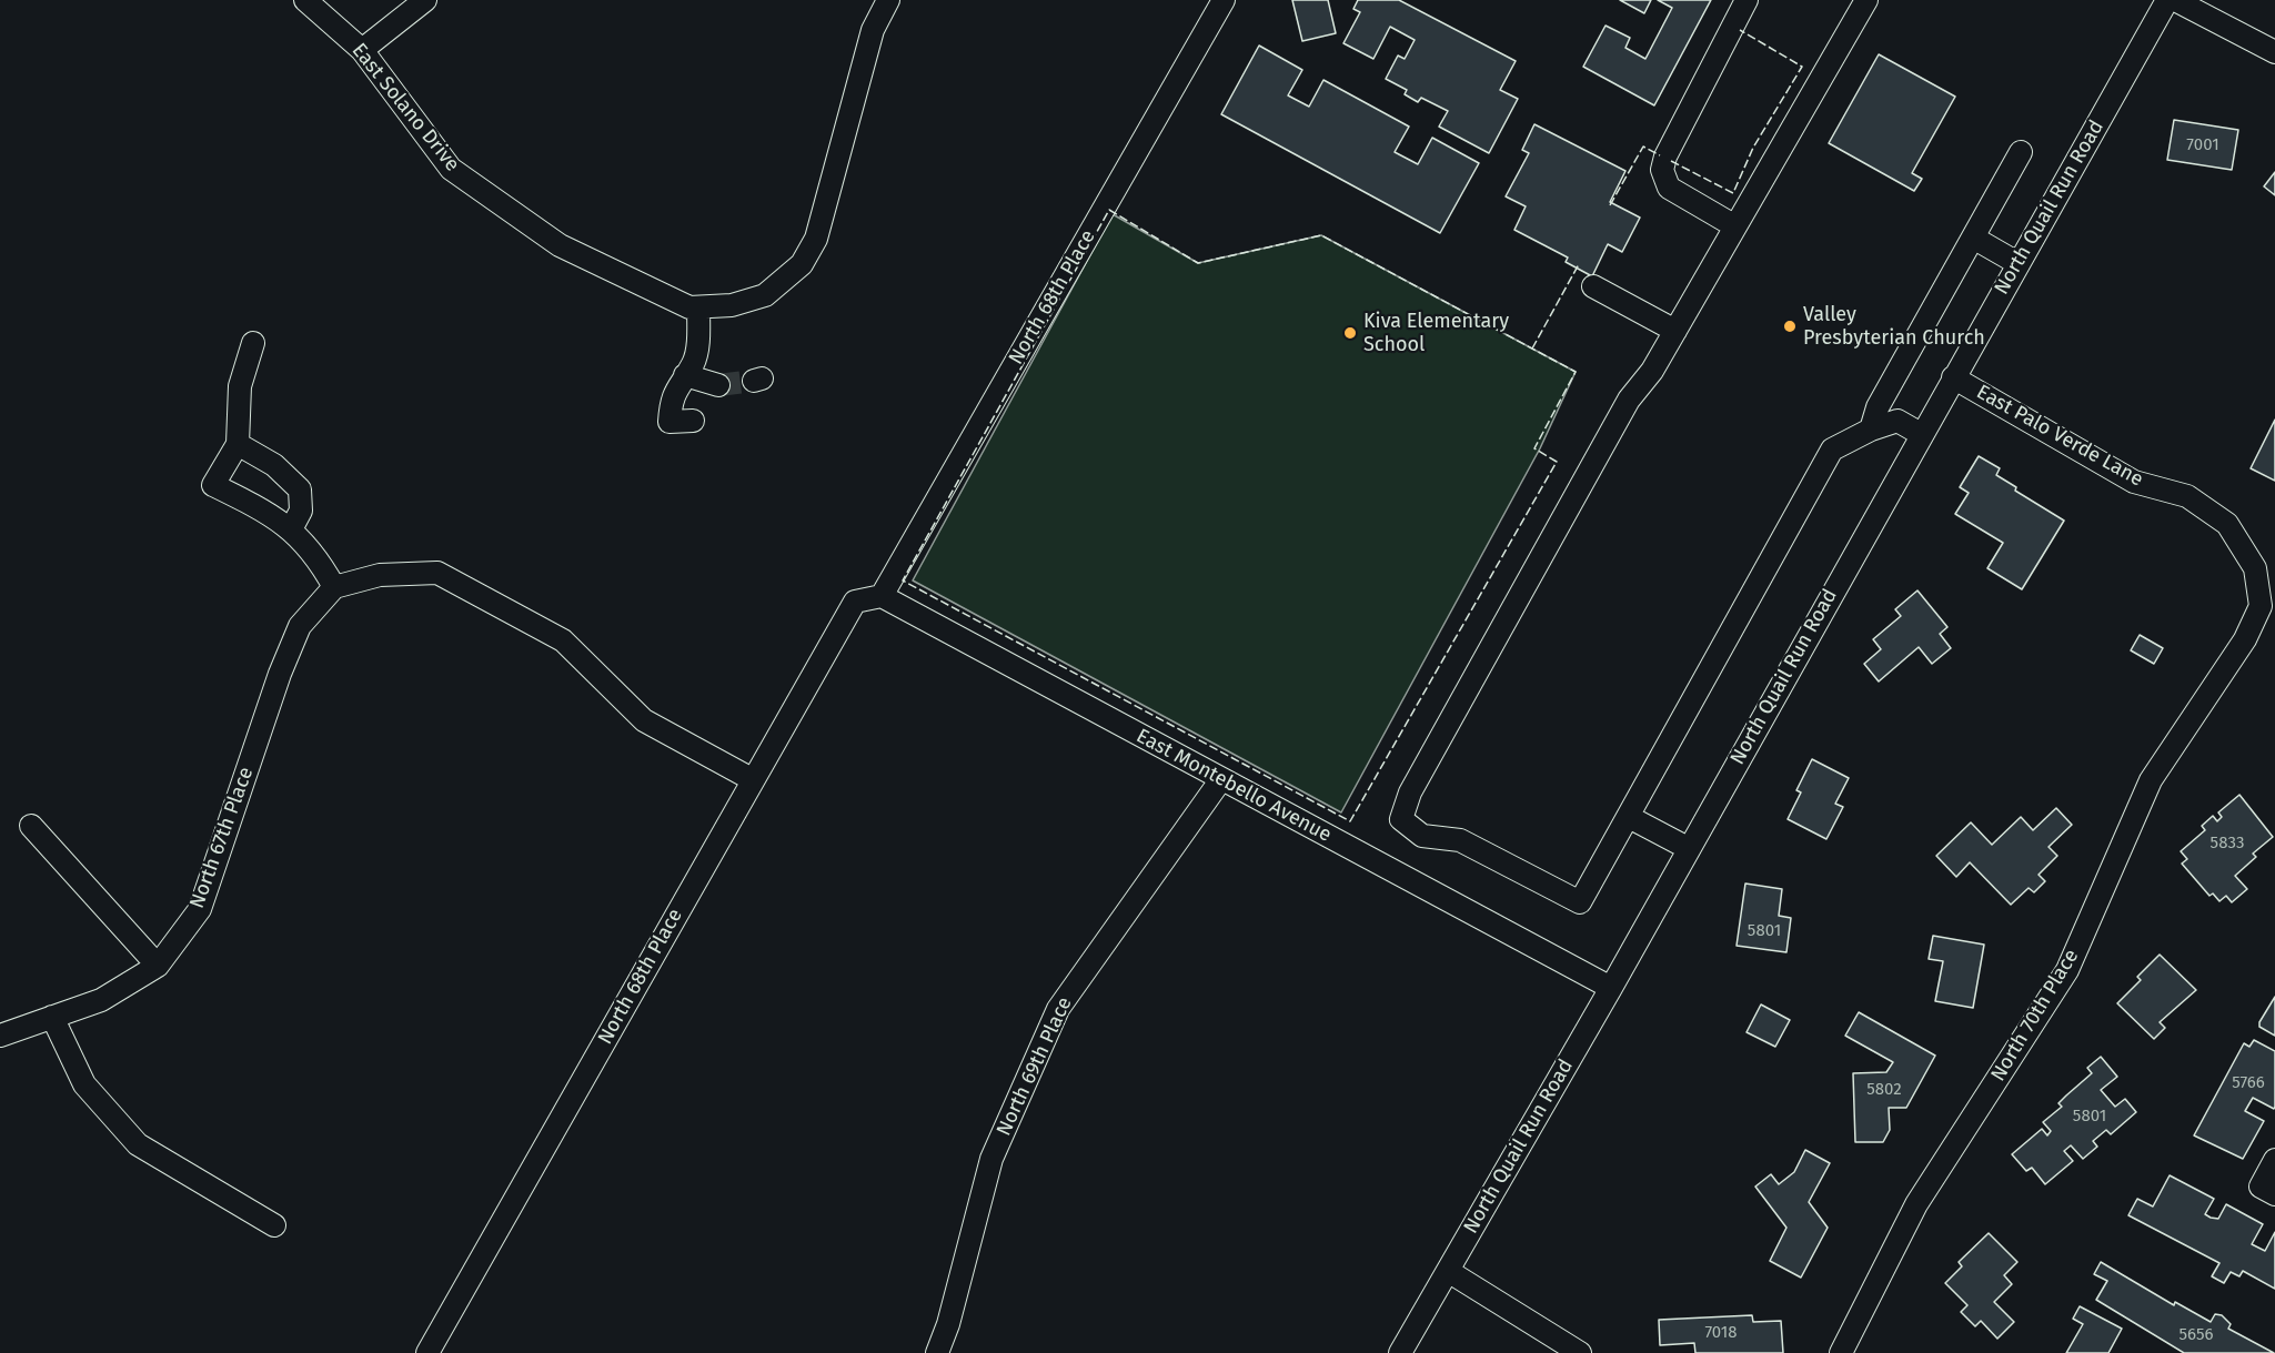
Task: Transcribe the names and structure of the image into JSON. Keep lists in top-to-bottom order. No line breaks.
{"streets":{"street":["East Solano Drive","North Quail Run Road","North 68th Place","East Palo Verde Lane","East Montebello Avenue","North 67th Place","North 70th Place","North 69th Place"]},"crossings":[["North Quail Run Road","East Palo Verde Lane"],["North Quail Run Road","East Montebello Avenue"],["North 68th Place","East Montebello Avenue"],["East Palo Verde Lane","North 70th Place"],["East Montebello Avenue","North 69th Place"]],"places":["Valley Presbyterian Church","Kiva Elementary School"],"house_numbers":["7001","5833","5801","5766","5802","5801","7018","5656"]}
